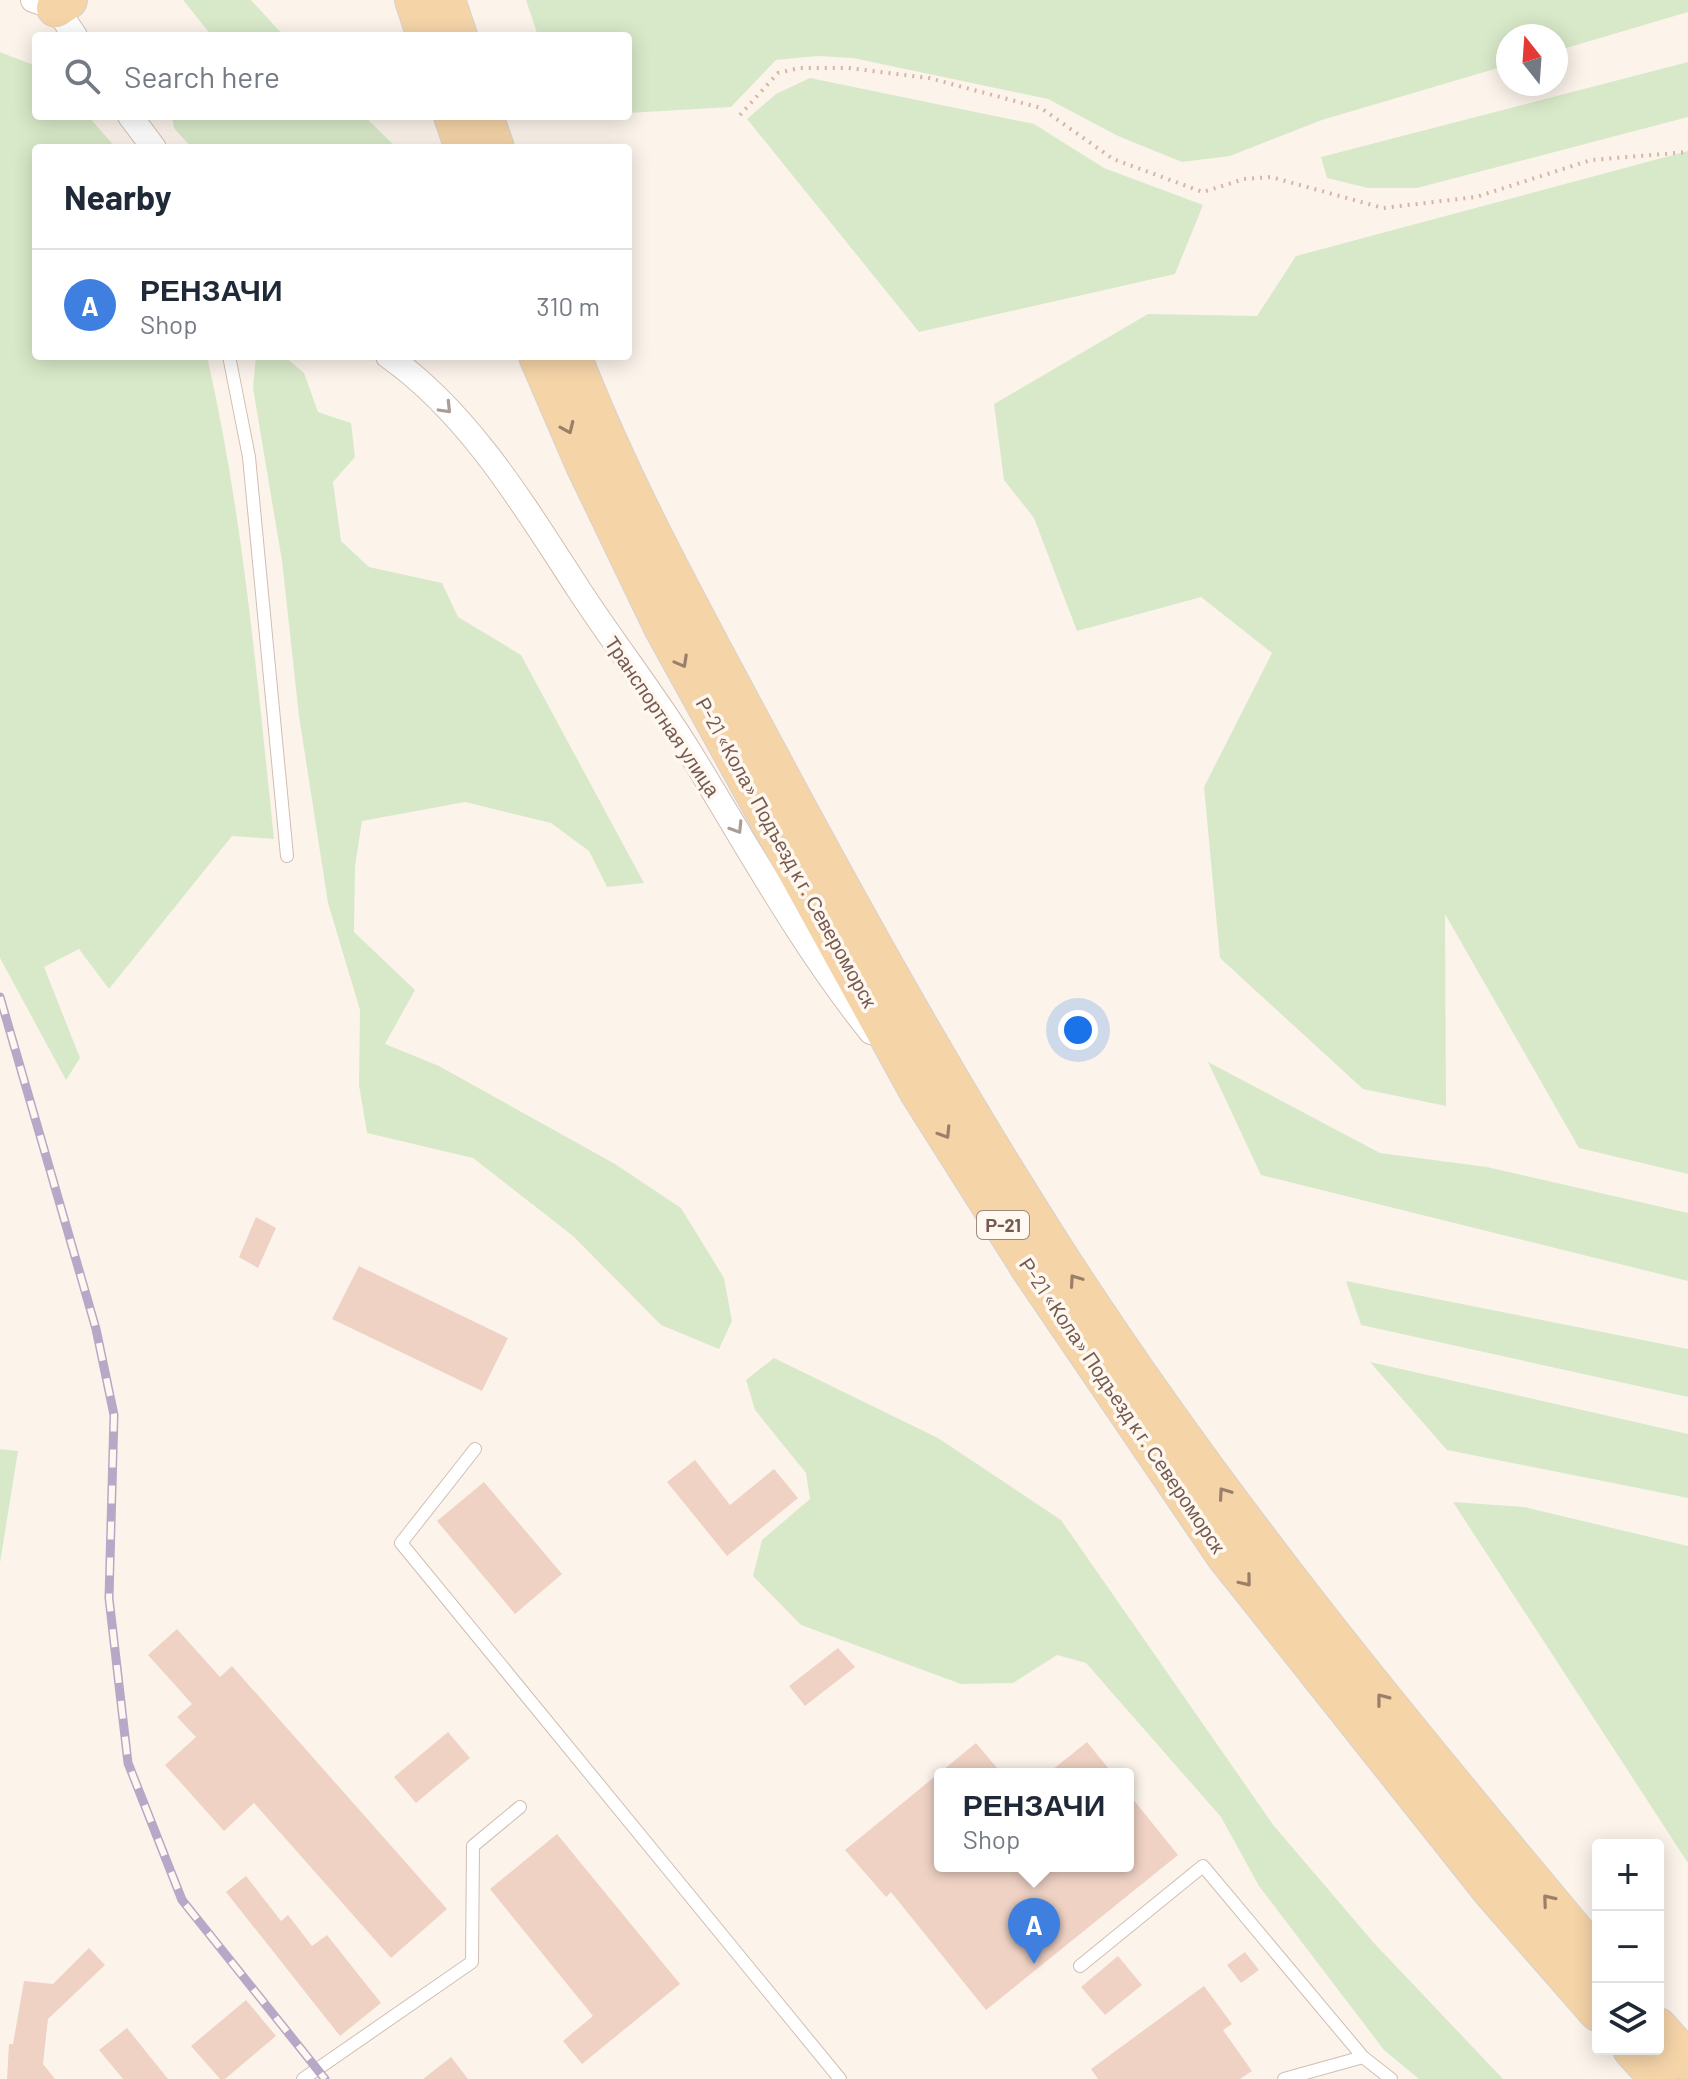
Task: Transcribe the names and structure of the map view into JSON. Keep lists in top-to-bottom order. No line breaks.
{"streets":{"main road":["Р-21 «Кола» Подъезд к г. Североморск","Р-21"],"street":["Транспортная улица"]},"crossings":[["Транспортная улица","Р-21 «Кола» Подъезд к г. Североморск"]],"one_way":["Транспортная улица"],"north":"top","page":{"search":"Search here","heading":"Nearby","list":[{"mark":"A","name":"РЕНЗАЧИ","note":"Shop","value":"310 m"}],"popup":["РЕНЗАЧИ","Shop"],"map_buttons":["+","−"],"pins":"A"}}
